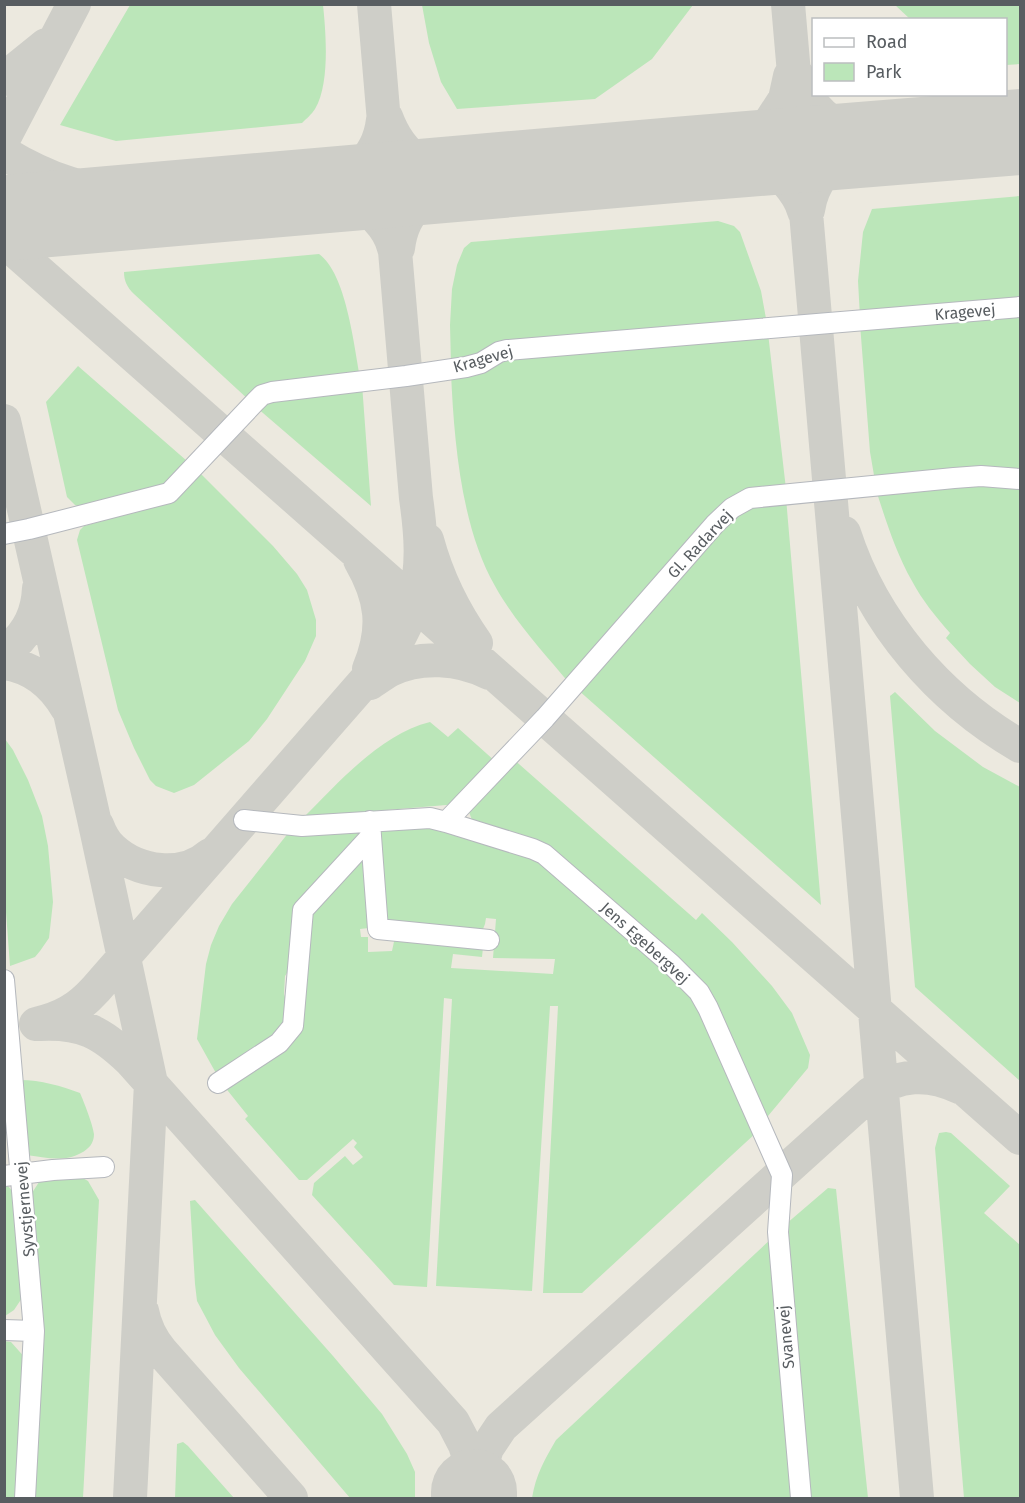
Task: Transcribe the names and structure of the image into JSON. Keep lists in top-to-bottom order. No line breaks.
{"streets":{"lane":["Kragevej","Gl. Radarvej","Jens Egebergvej","Syvstjernevej","Svanevej"]},"crossings":[["Gl. Radarvej","Jens Egebergvej"],["Jens Egebergvej","Svanevej"]],"legend":["Road","Park"]}
